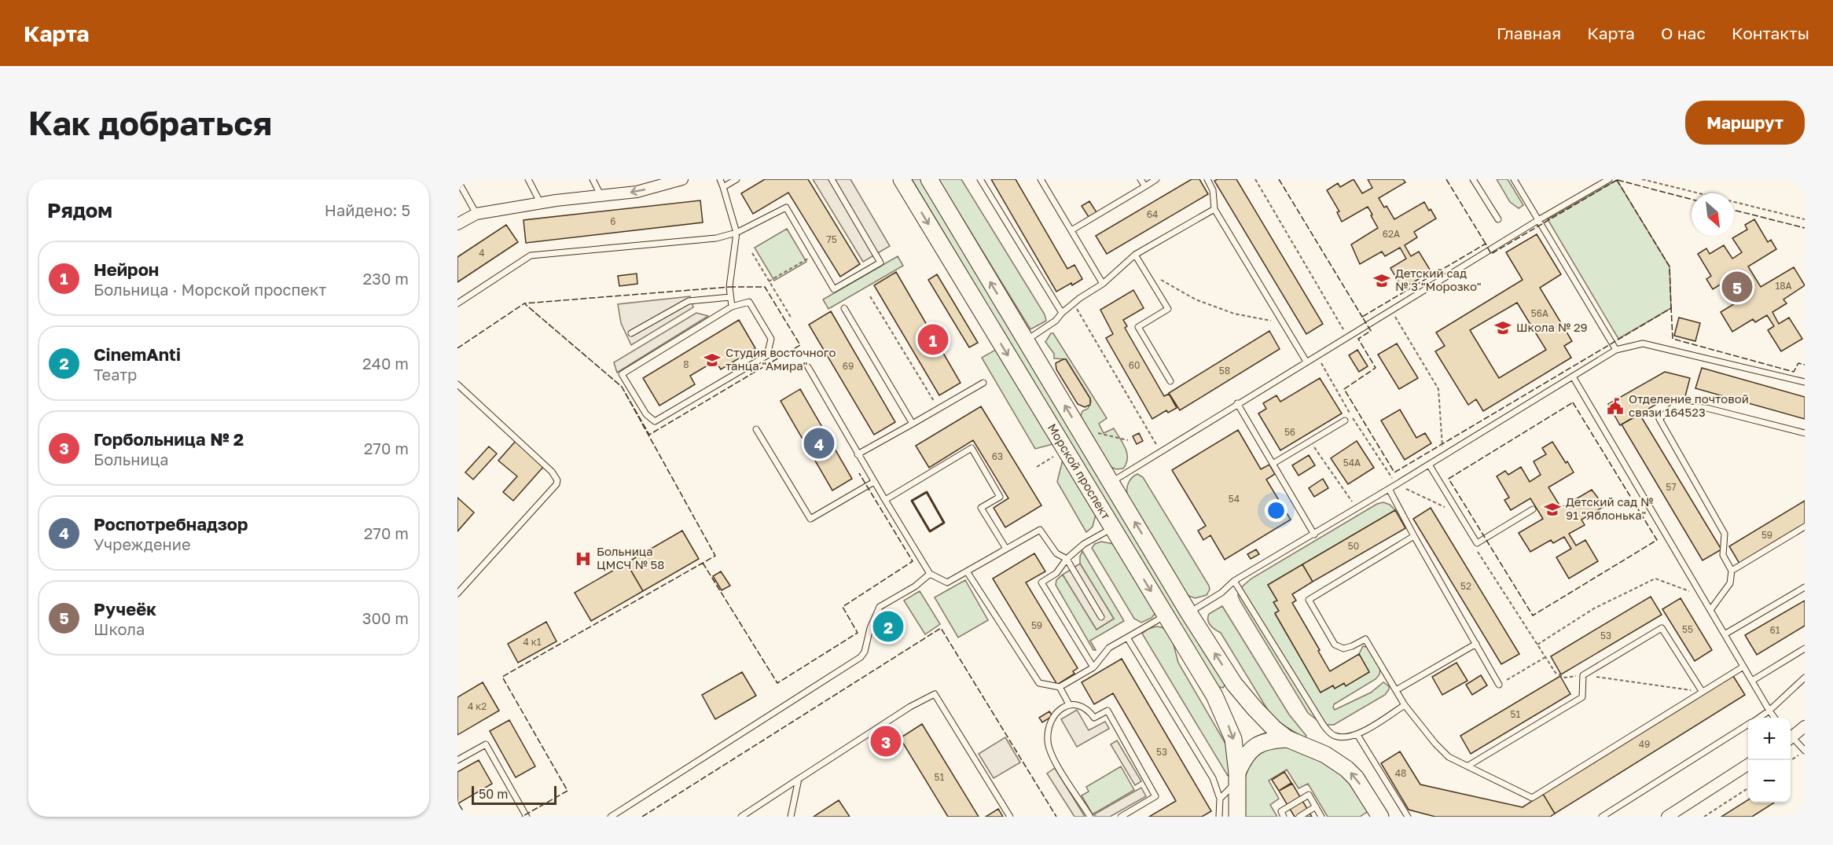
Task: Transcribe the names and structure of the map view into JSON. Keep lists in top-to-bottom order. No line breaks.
{"streets":{"main road":["Морской проспект"]},"places":{"school or university":["Детский сад № 3 \"Морозко\"","Школа № 29","Студия восточного танца \"Амира\"","Детский сад № 91 \"Яблонька\""],"public building":["Отделение почтовой связи 164523"],"hospital":["Больница ЦМСЧ № 58"]},"house_numbers":["64","6","62А","75","4","18А","56А","8","60","69","58","56","63","54А","57","54","59","50","52","59","55","61","53","4 к1","4 к2","51","49","53","48","51"],"scale_bar":"50 m","north":"bottom right","page":{"header":"Карта","nav":["Главная","Карта","О нас","Контакты"],"buttons":"Маршрут","title":"Как добраться","heading":["Рядом","Найдено: 5"],"list":[{"mark":"1","name":"Нейрон","note":"Больница · Морской проспект","value":"230 m"},{"mark":"2","name":"CinemAnti","note":"Театр","value":"240 m"},{"mark":"3","name":"Горбольница № 2","note":"Больница","value":"270 m"},{"mark":"4","name":"Роспотребнадзор","note":"Учреждение","value":"270 m"},{"mark":"5","name":"Ручеёк","note":"Школа","value":"300 m"}],"pins":["5","1","4","2","3"],"map_buttons":["+","−"],"scale":"50 m"}}
